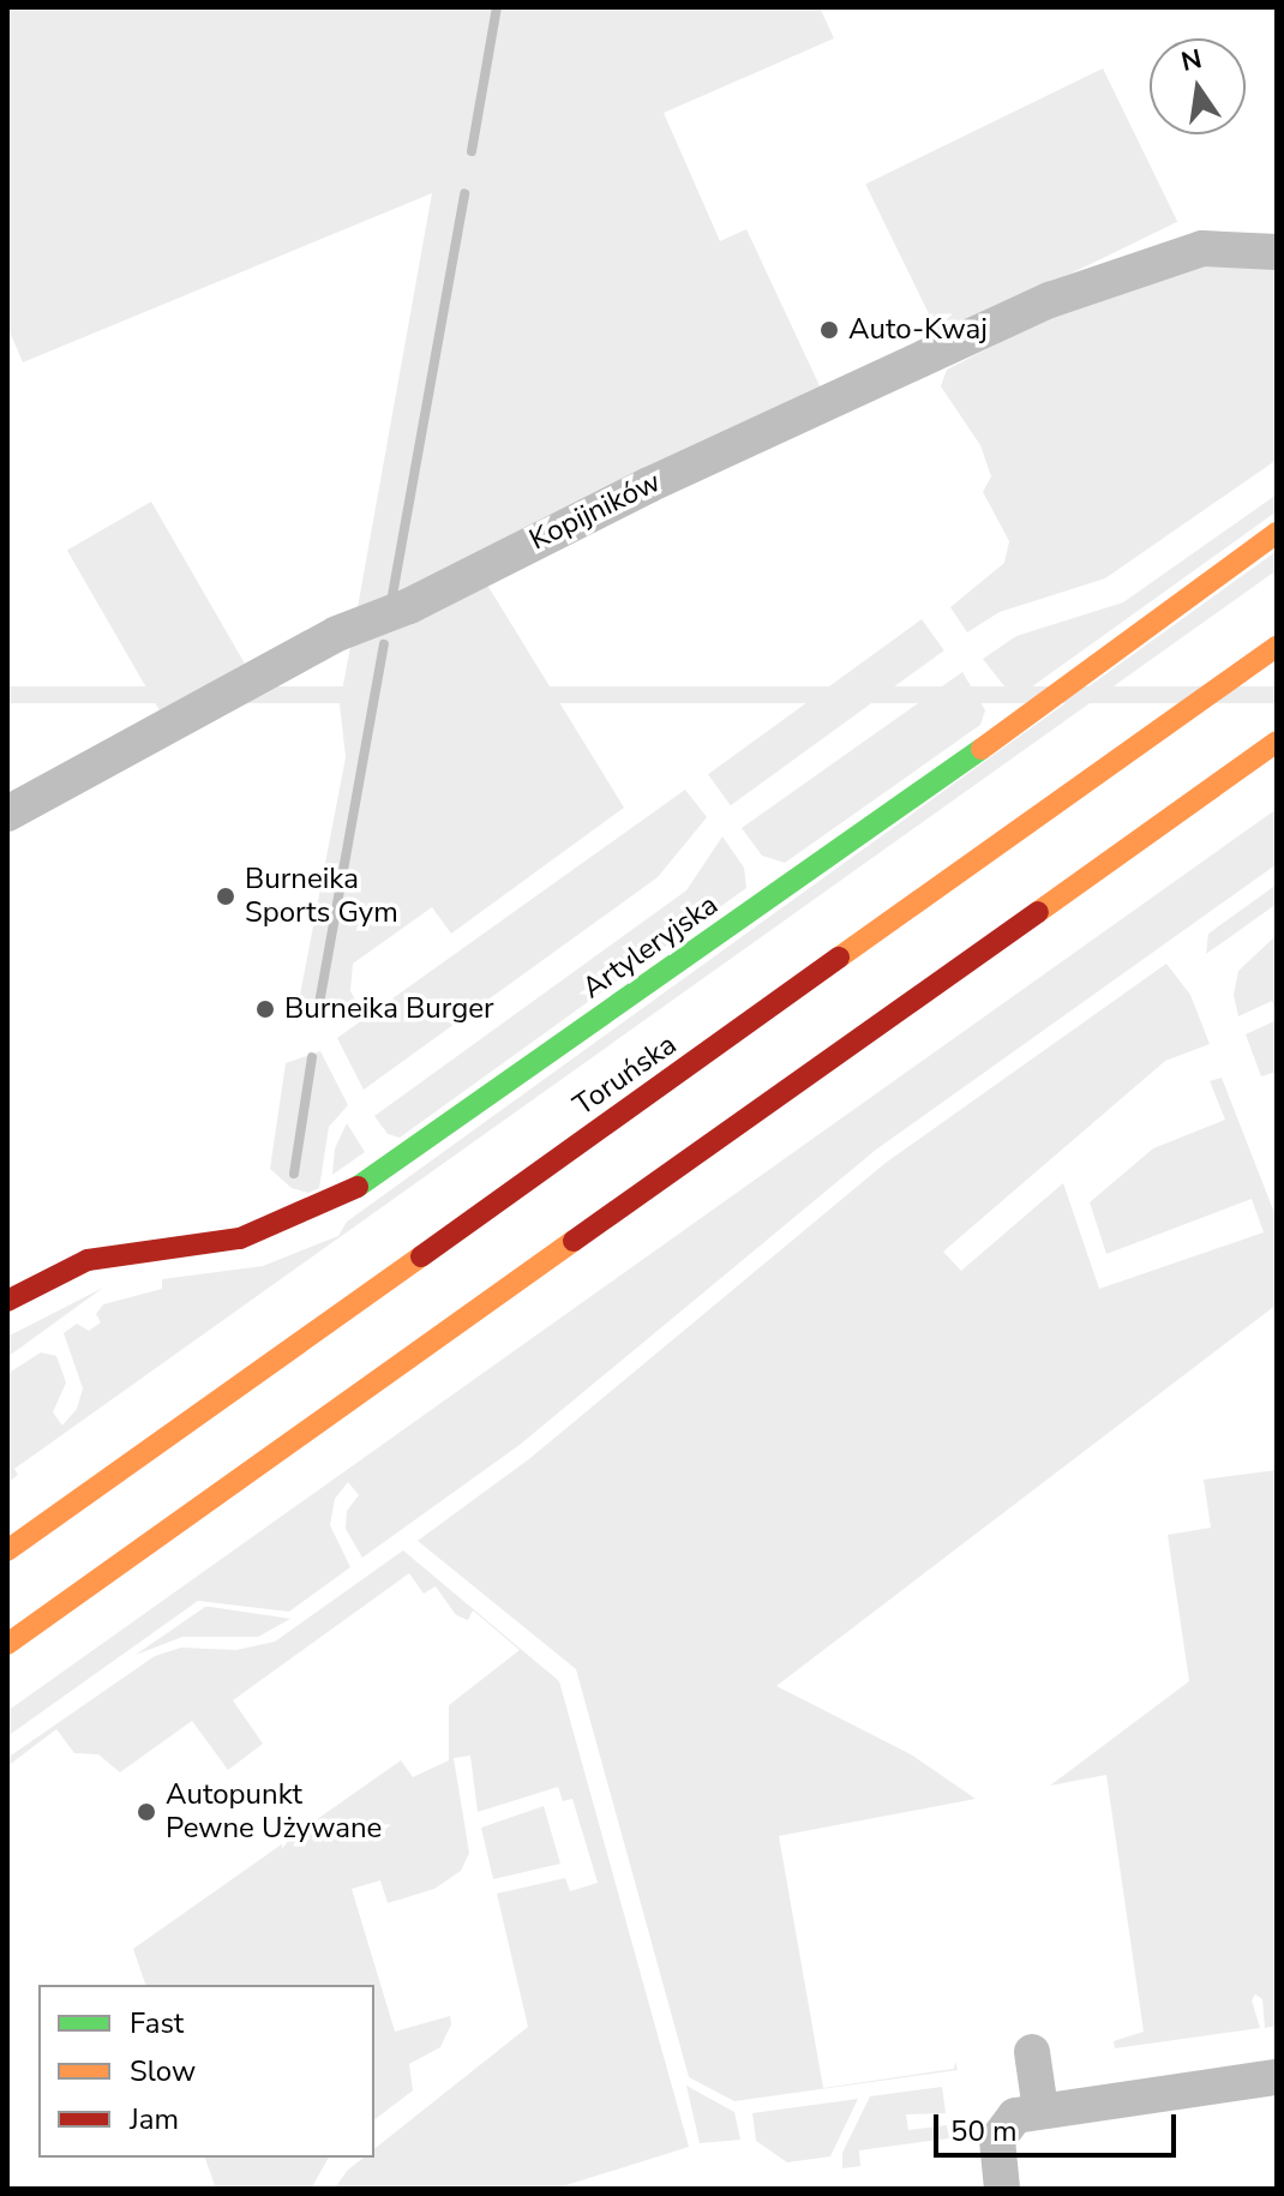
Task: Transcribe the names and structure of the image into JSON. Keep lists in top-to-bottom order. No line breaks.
{"streets":{"main road":["Artyleryjska","Toruńska"],"street":["Kopijników"]},"places":["Auto-Kwaj","Burneika Sports Gym","Burneika Burger","Autopunkt Pewne Używane"],"legend":["Fast","Slow","Jam"],"scale_bar":"50 m","north":"top"}
